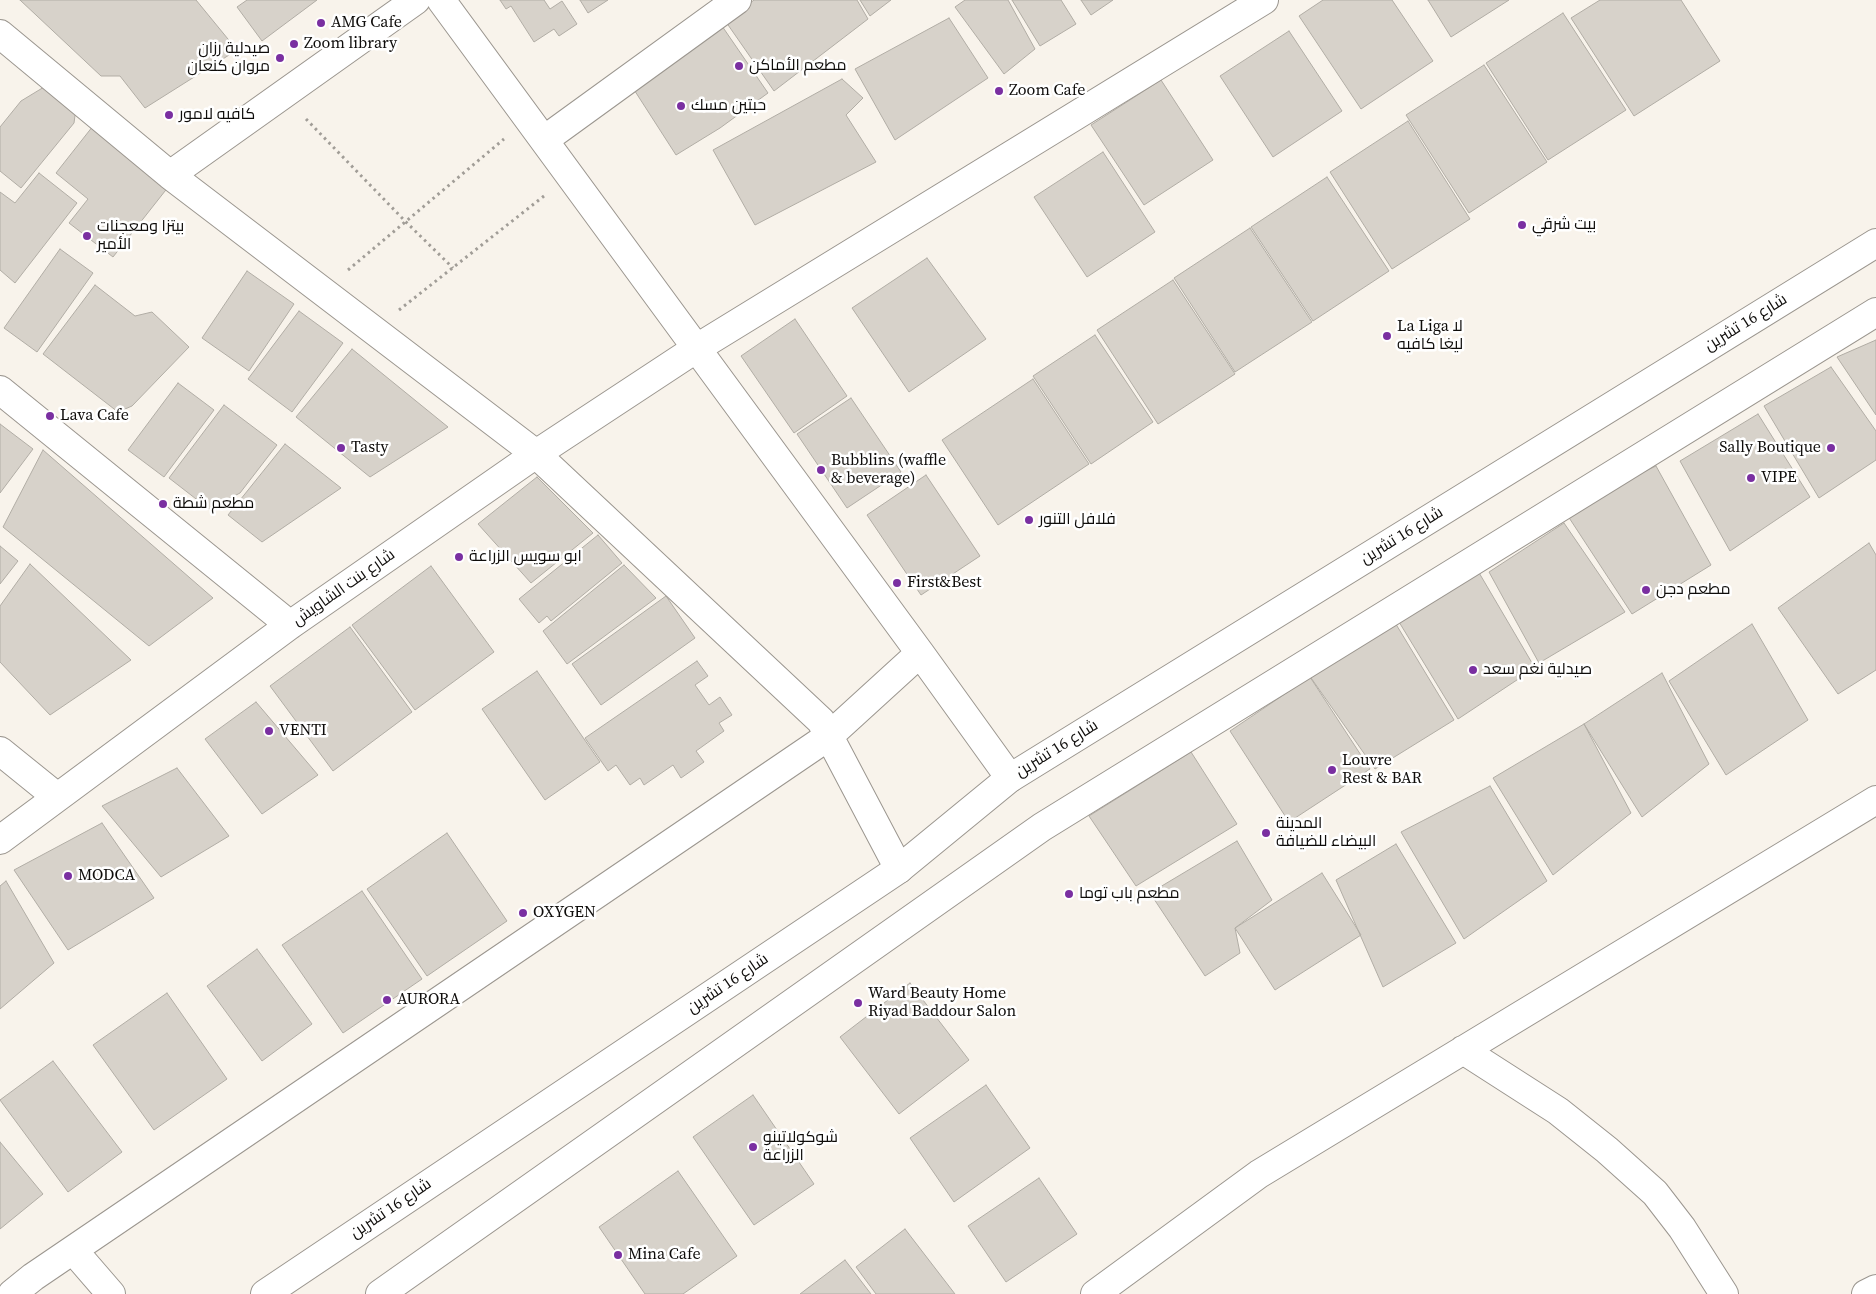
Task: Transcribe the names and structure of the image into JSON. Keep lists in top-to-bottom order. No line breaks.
{"streets":{"street":["شارع 16 تشرين","شارع بنت الشاويش"]},"places":["AMG Cafe","Zoom library","صيدلية رزان مروان كنعان","مطعم الأماكن","Zoom Cafe","حبتين مسك","كافيه لامور","بيت شرقي","بيتزا ومعجنات الأمير","La Liga لا ليغا كافيه","Lava Cafe","Tasty","Sally Boutique","Bubblins (waffle & beverage)","VIPE","مطعم شطة","فلافل التنور","ابو سويس الزراعة","First&Best","مطعم دجن","صيدلية نغم سعد","VENTI","Louvre Rest & BAR","المدينة البيضاء للضيافة","MODCA","مطعم باب توما","OXYGEN","AURORA","Ward Beauty Home Riyad Baddour Salon","شوكولاتينو الزراعة","Mina Cafe"]}
